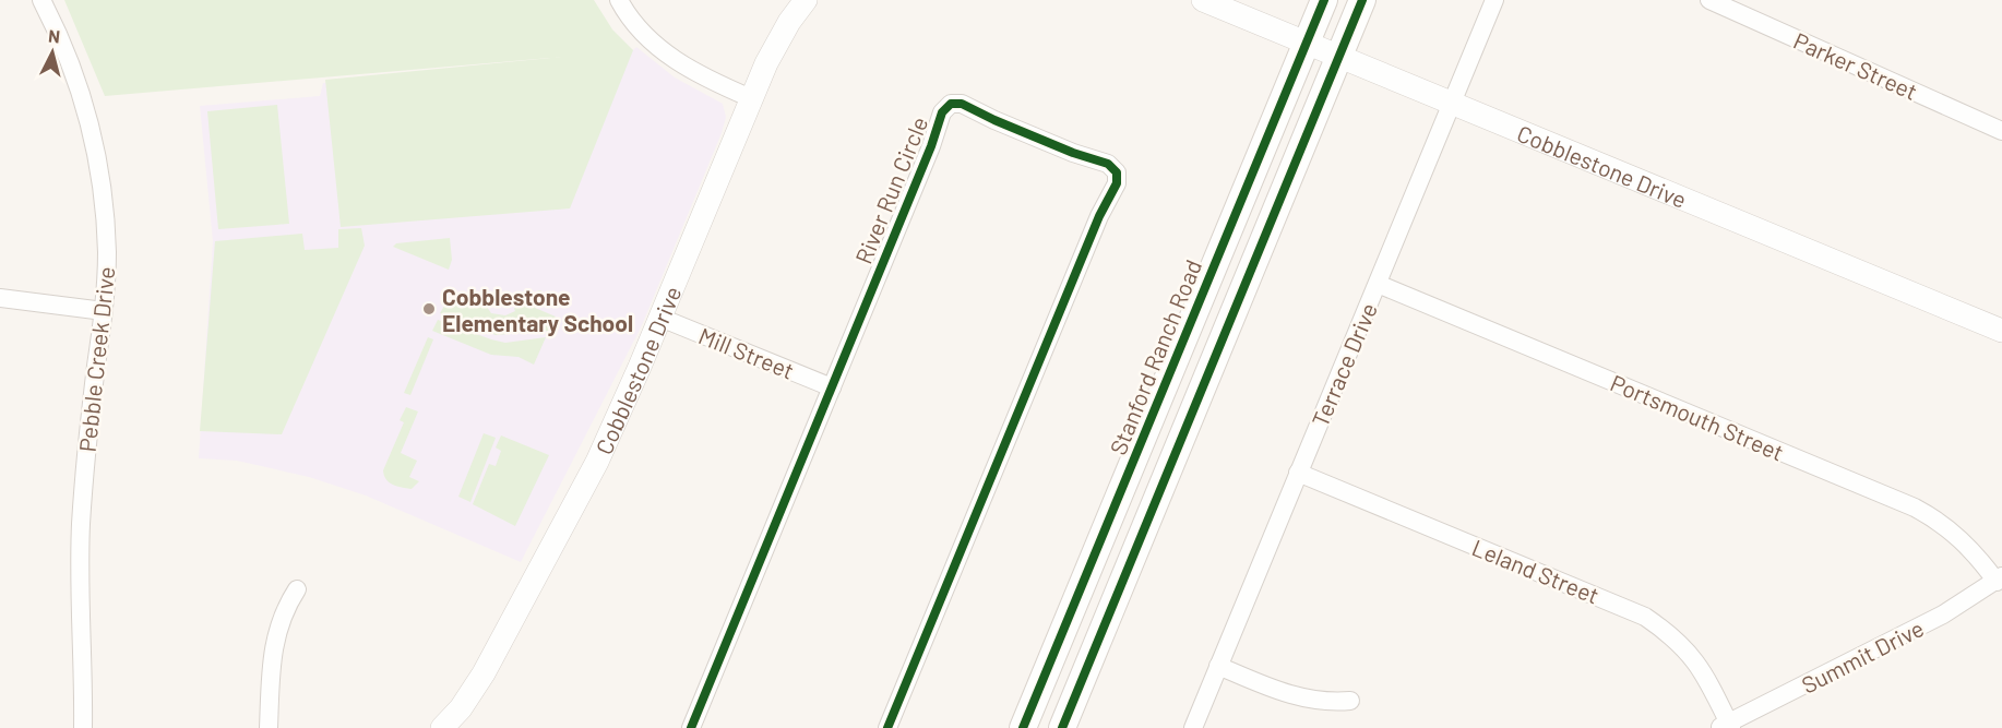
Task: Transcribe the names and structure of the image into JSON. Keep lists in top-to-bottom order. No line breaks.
{"streets":{"main road":["Stanford Ranch Road"],"street":["Parker Street","Cobblestone Drive","River Run Circle","Mill Street","Pebble Creek Drive","Terrace Drive","Portsmouth Street","Leland Street","Summit Drive"]},"crossings":[["Cobblestone Drive","Mill Street"],["Cobblestone Drive","Stanford Ranch Road"],["Cobblestone Drive","Terrace Drive"],["River Run Circle","Mill Street"],["Terrace Drive","Portsmouth Street"],["Terrace Drive","Leland Street"],["Portsmouth Street","Summit Drive"],["Leland Street","Summit Drive"]],"places":["Cobblestone Elementary School"],"north":"top"}
